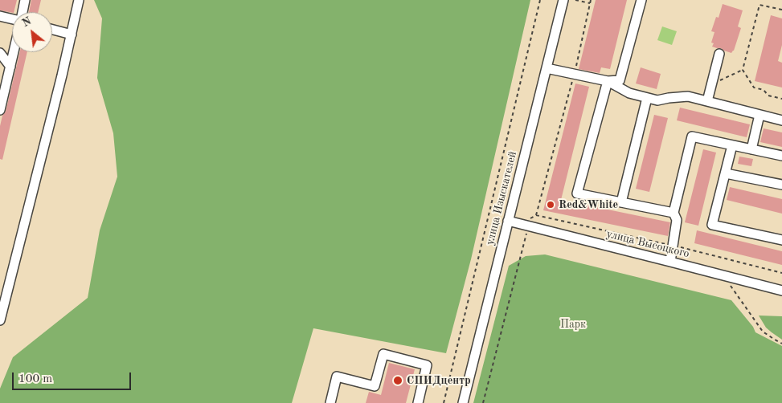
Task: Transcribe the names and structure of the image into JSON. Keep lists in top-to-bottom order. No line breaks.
{"streets":{"street":["улица Изыскателей","улица Высоцкого"]},"crossings":[["улица Изыскателей","улица Высоцкого"]],"parks":["Парк"],"places":["Red&White","СПИДцентр"],"scale_bar":"100 m","north":"top left"}
